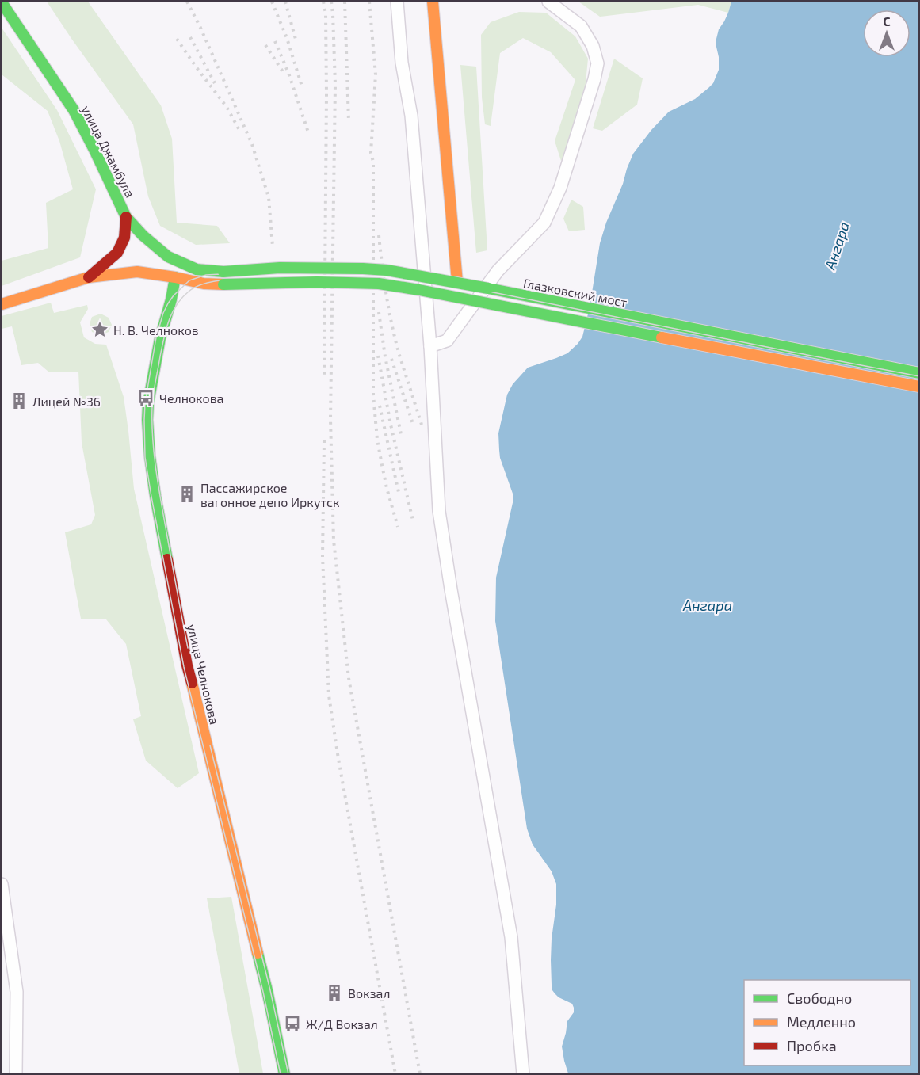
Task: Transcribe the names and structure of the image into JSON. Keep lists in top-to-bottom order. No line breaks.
{"streets":{"main road":["улица Джамбула","Глазковский мост","улица Челнокова"]},"crossings":[["улица Джамбула","Глазковский мост"]],"water":["Ангара"],"places":{"place":["Н. В. Челноков"],"bus stop":["Челнокова","Ж/Д Вокзал"],"building":["Лицей №36","Пассажирское вагонное депо Иркутск","Вокзал"]},"legend":["Свободно","Медленно","Пробка"],"north":"top"}
